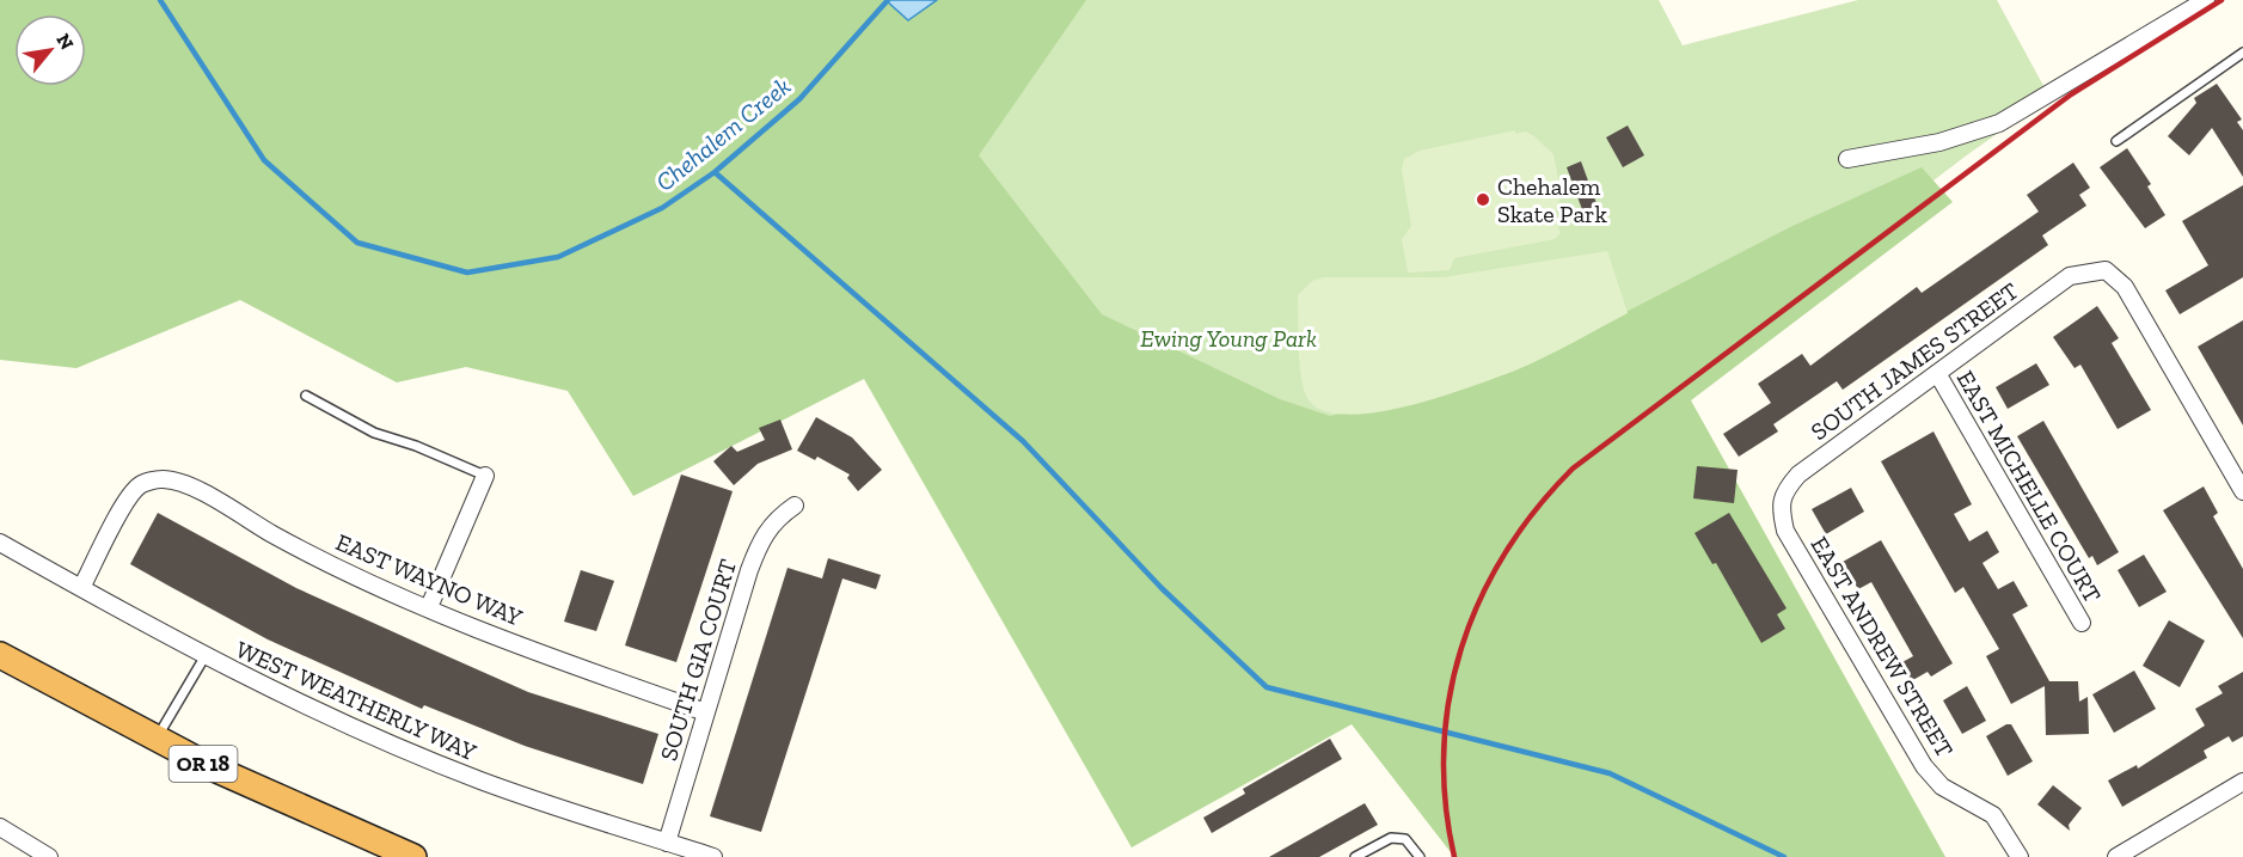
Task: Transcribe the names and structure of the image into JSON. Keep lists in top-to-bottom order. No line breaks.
{"streets":{"highway":["OR 18"],"street":["SOUTH JAMES STREET","EAST MICHELLE COURT","EAST WAYNO WAY","EAST ANDREW STREET","SOUTH GIA COURT","WEST WEATHERLY WAY"]},"crossings":[["SOUTH JAMES STREET","EAST MICHELLE COURT"],["SOUTH JAMES STREET","EAST ANDREW STREET"],["EAST WAYNO WAY","SOUTH GIA COURT"],["EAST WAYNO WAY","WEST WEATHERLY WAY"],["SOUTH GIA COURT","WEST WEATHERLY WAY"]],"water":["Chehalem Creek"],"parks":["Ewing Young Park"],"places":["Chehalem Skate Park"],"north":"top right"}
